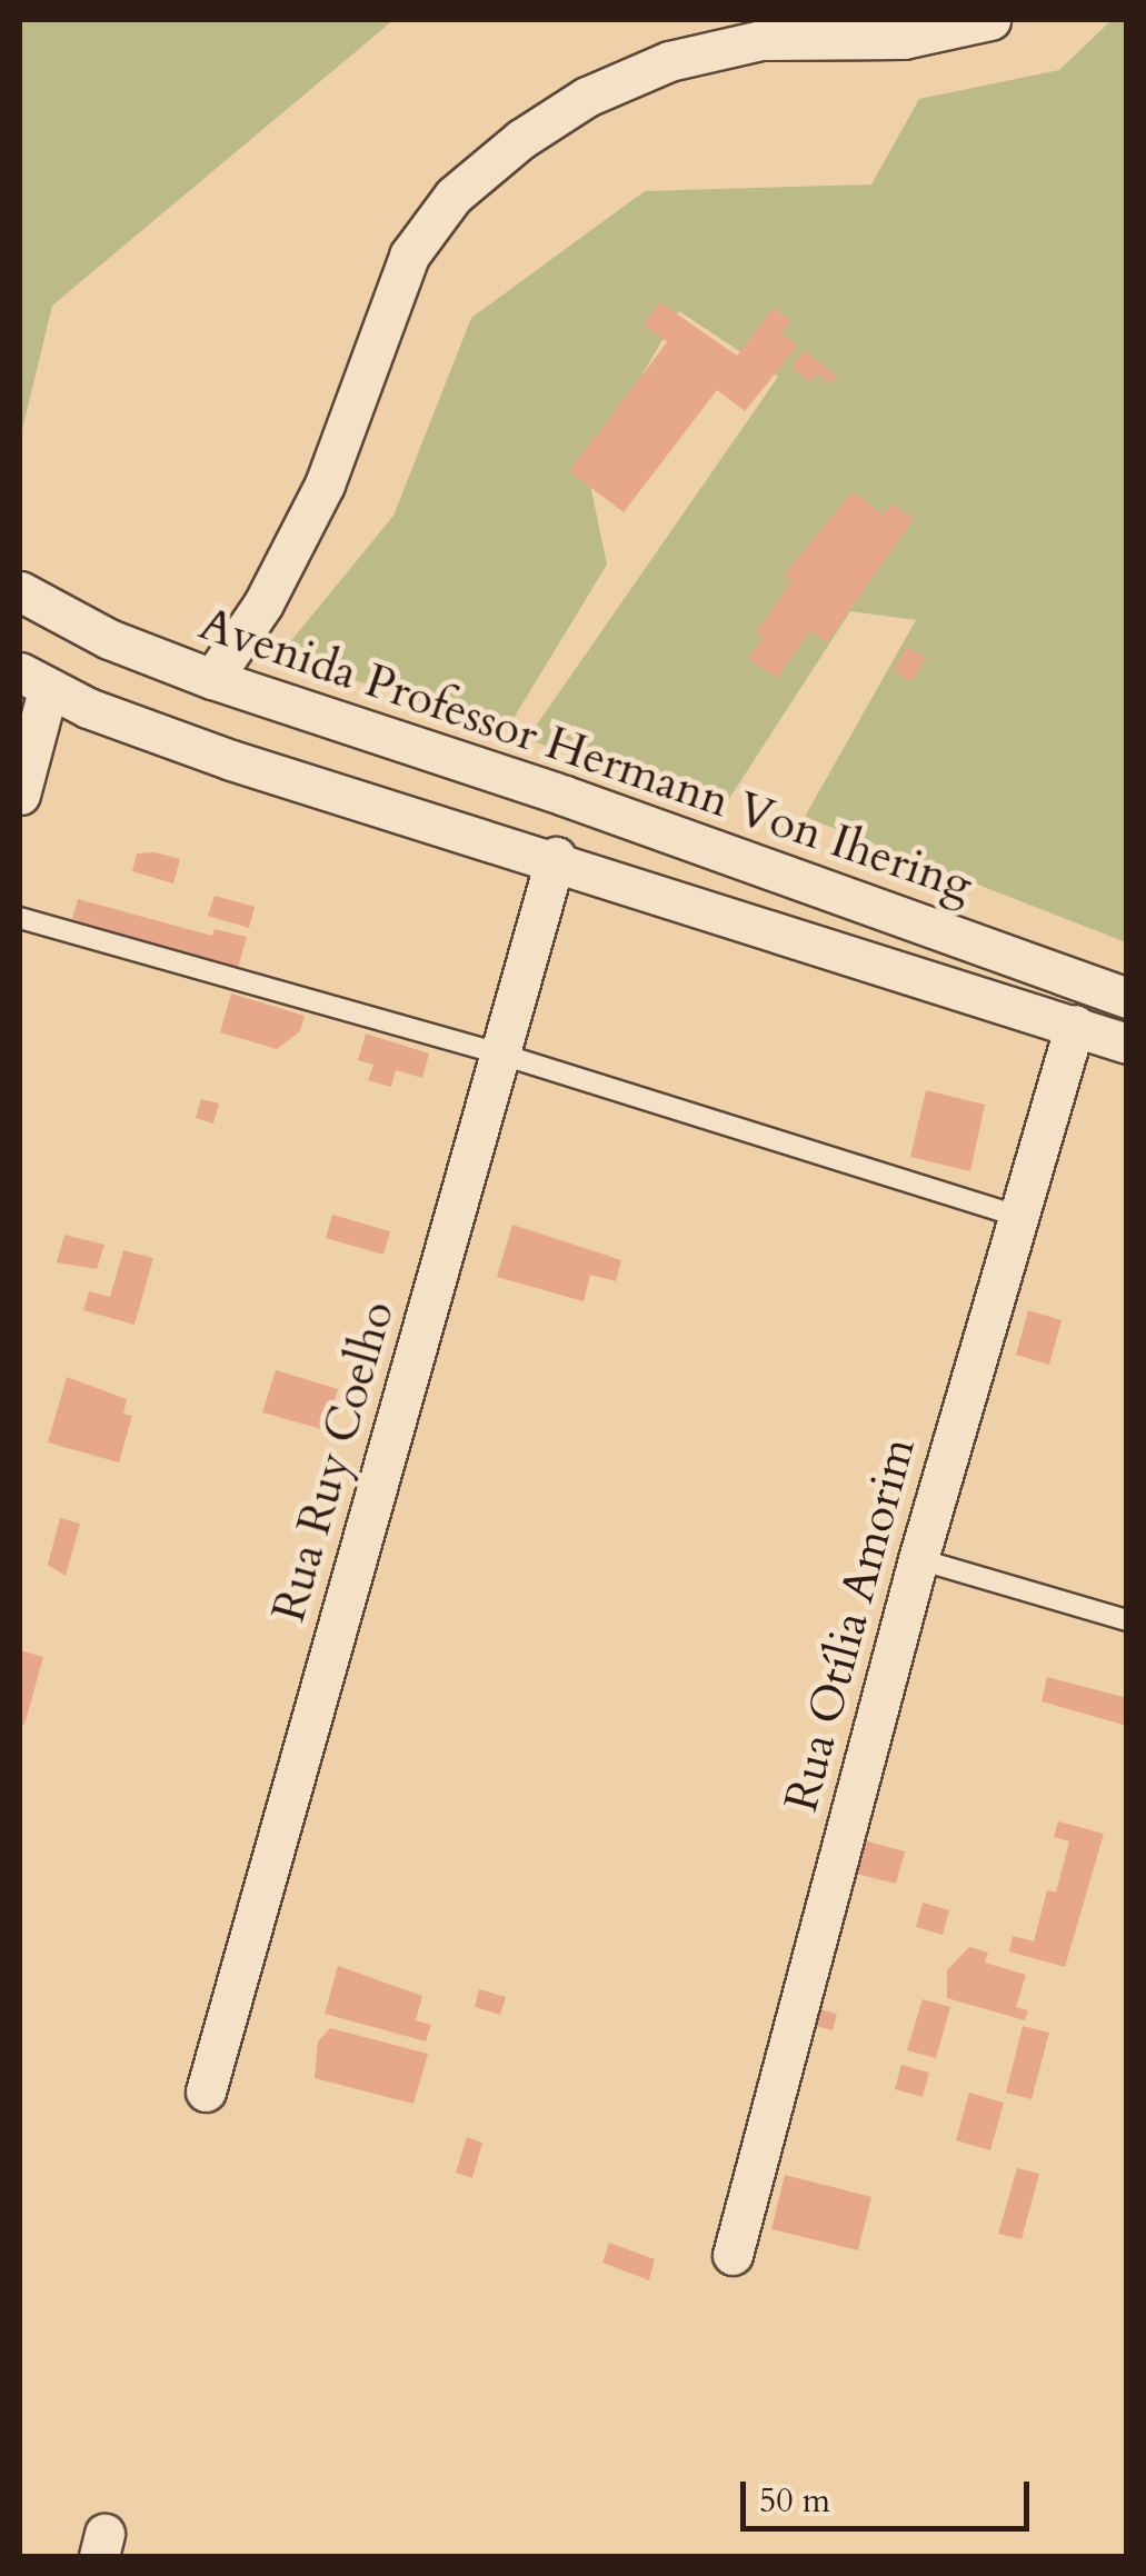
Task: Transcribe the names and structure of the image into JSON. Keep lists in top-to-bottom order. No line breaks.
{"streets":{"street":["Avenida Professor Hermann Von Ihering","Rua Ruy Coelho","Rua Otília Amorim"]},"scale_bar":"50 m"}
